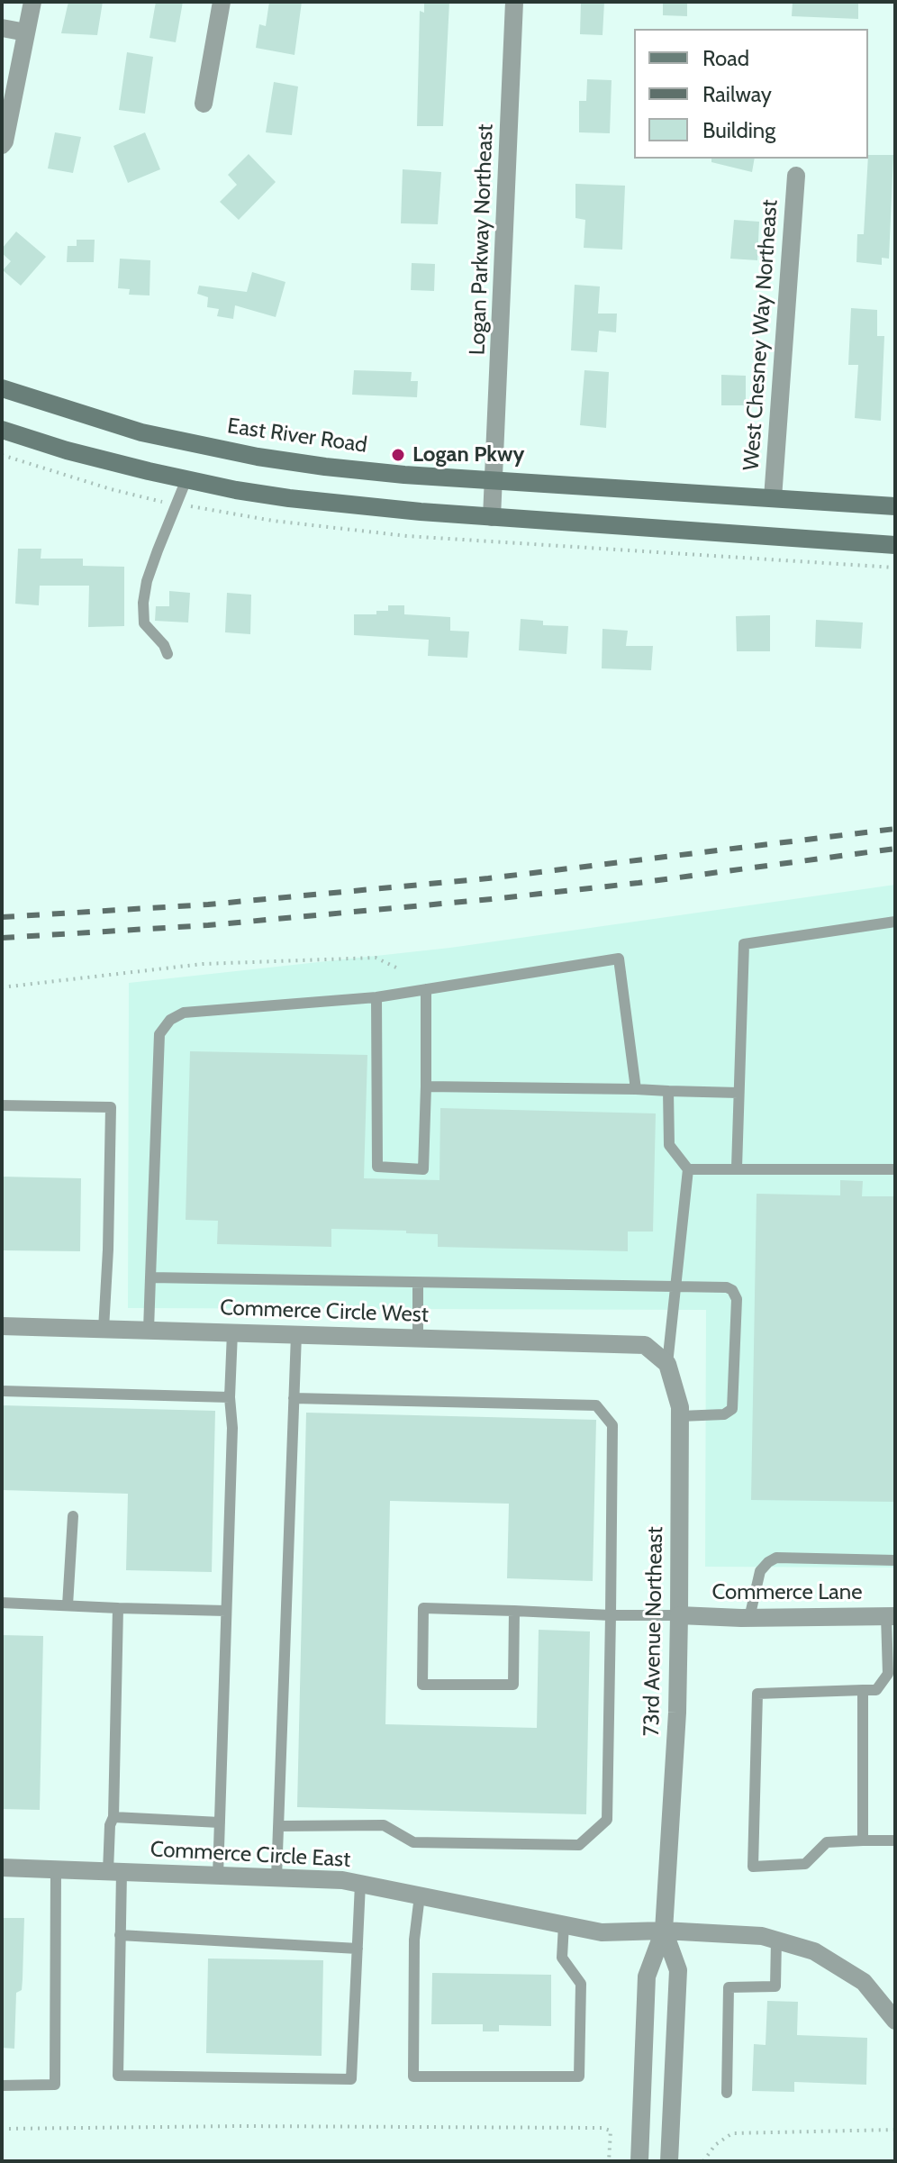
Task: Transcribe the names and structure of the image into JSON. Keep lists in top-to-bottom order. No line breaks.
{"streets":{"main road":["East River Road"],"street":["Logan Parkway Northeast","West Chesney Way Northeast","Commerce Circle West","Commerce Lane","73rd Avenue Northeast","Commerce Circle East"]},"crossings":[["Logan Parkway Northeast","East River Road"],["West Chesney Way Northeast","East River Road"],["Commerce Circle West","73rd Avenue Northeast"],["Commerce Lane","73rd Avenue Northeast"],["73rd Avenue Northeast","Commerce Circle East"]],"places":["Logan Pkwy"],"legend":["Road","Railway","Building"]}
